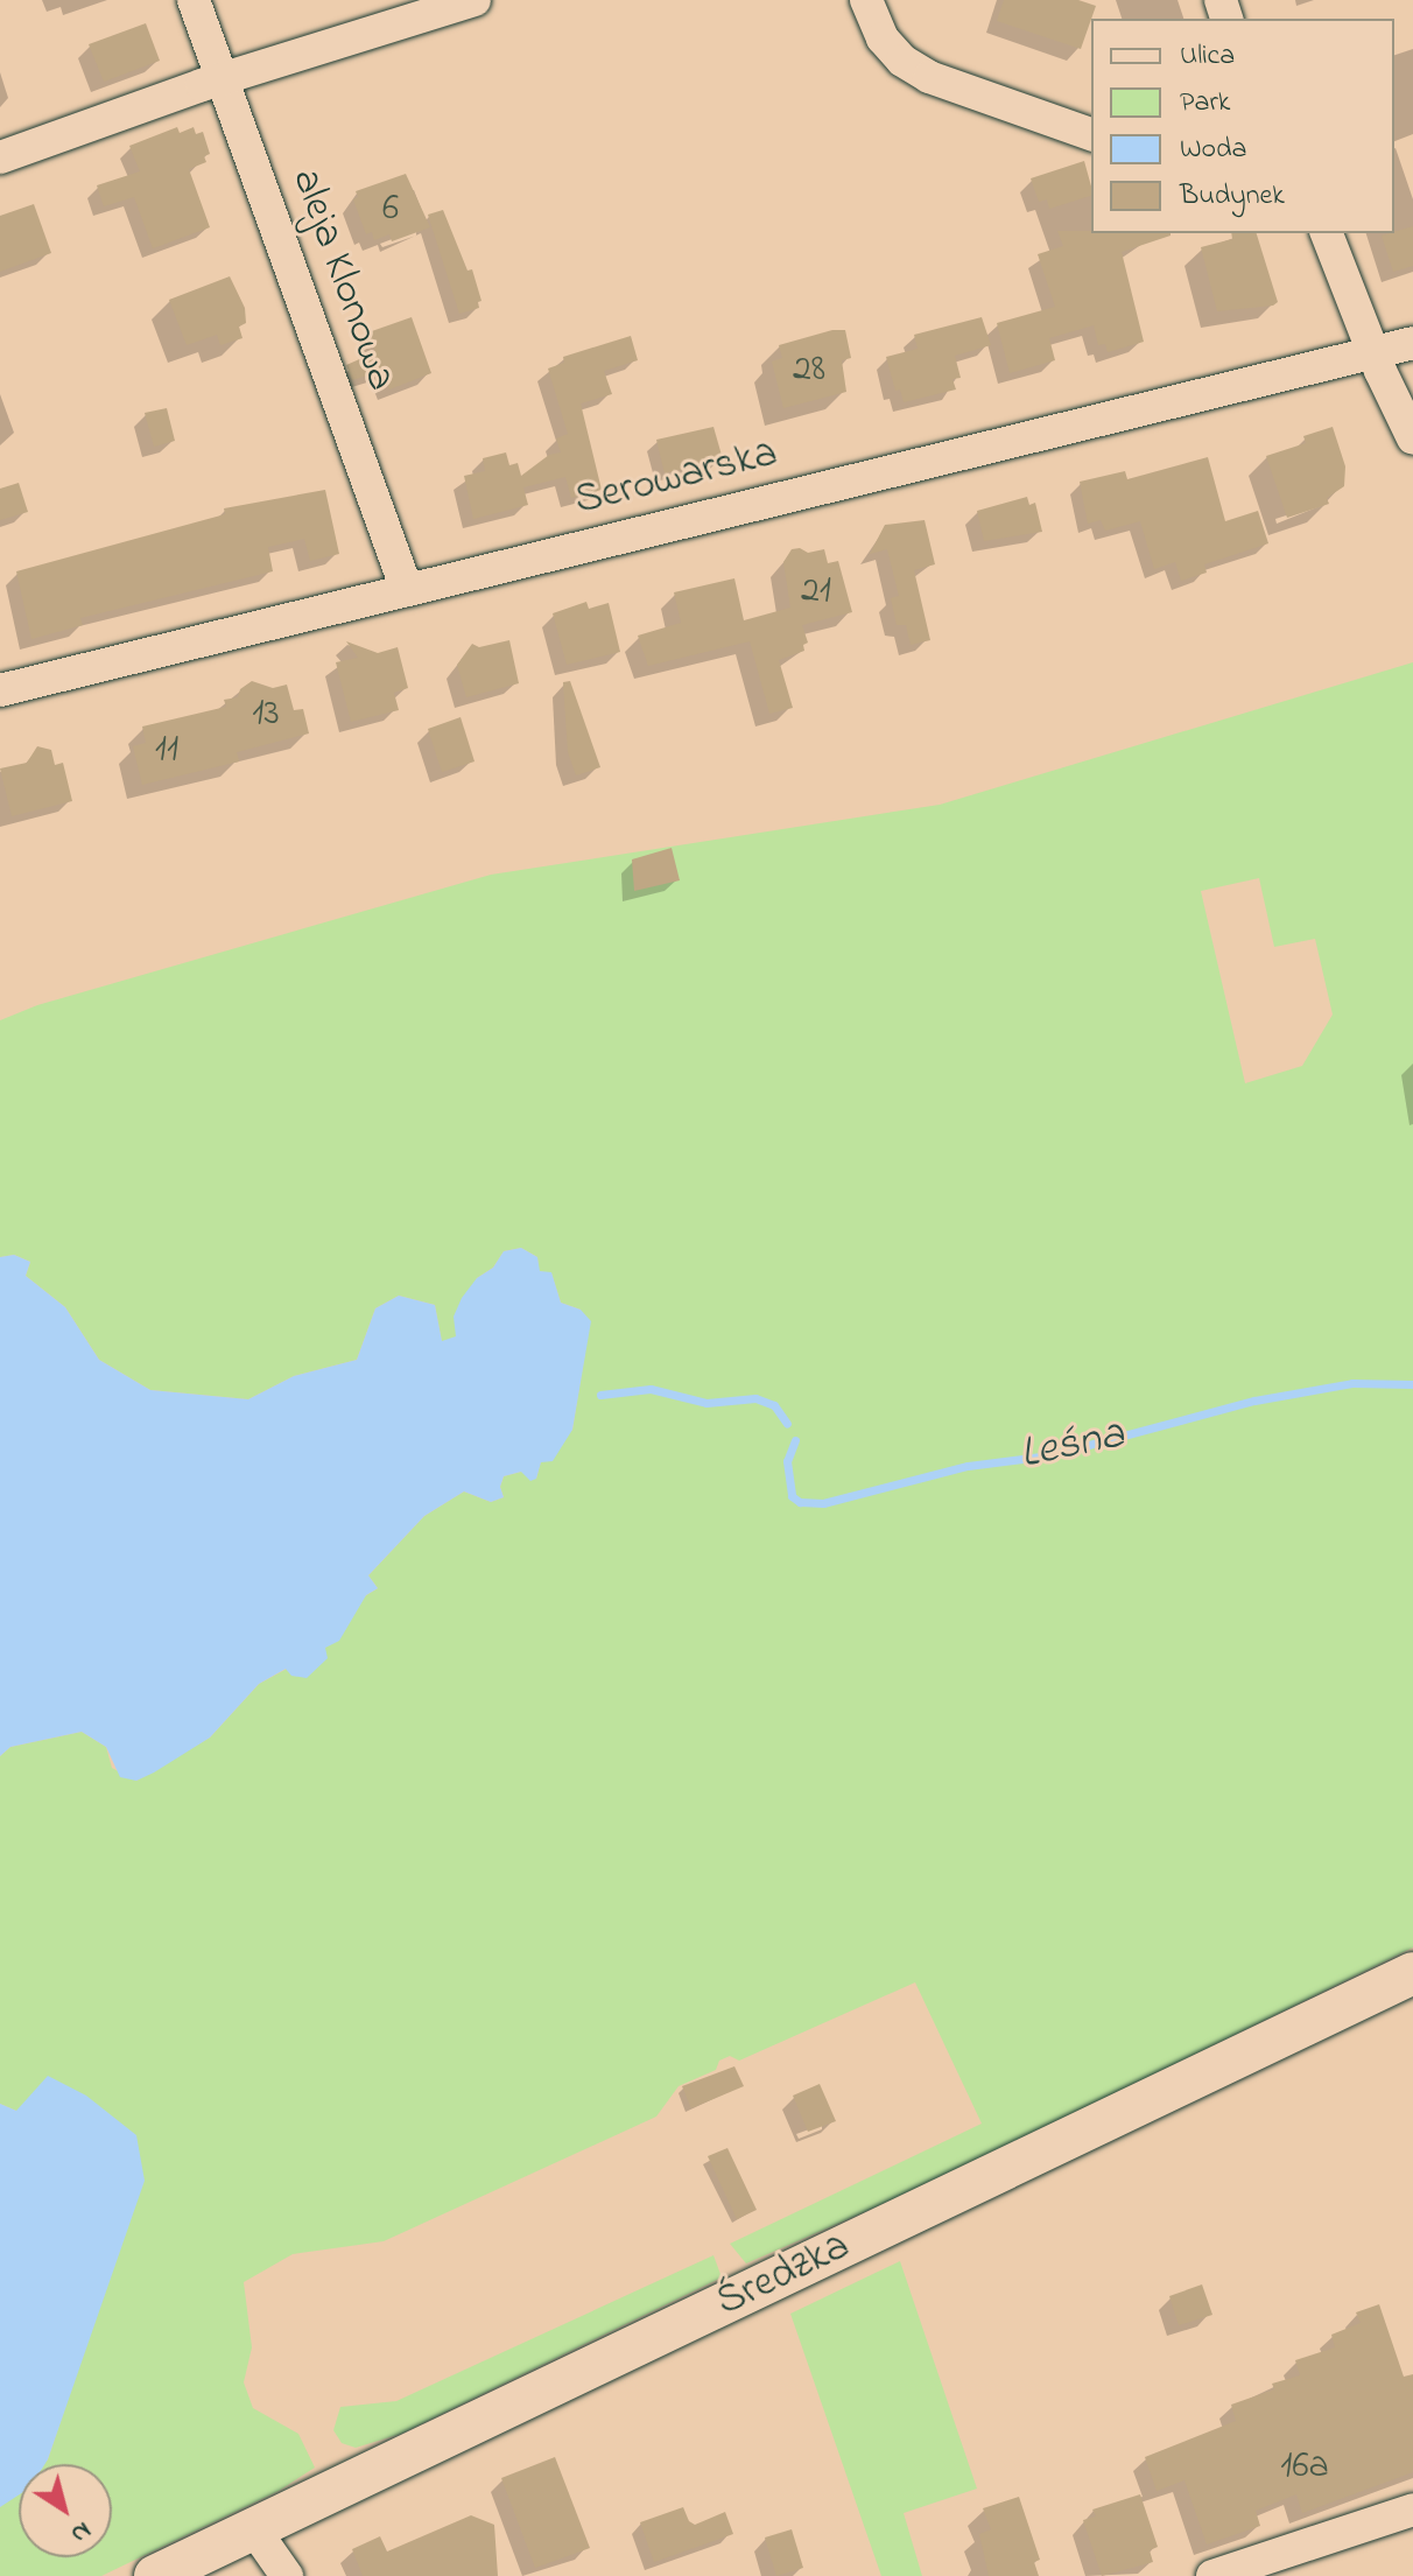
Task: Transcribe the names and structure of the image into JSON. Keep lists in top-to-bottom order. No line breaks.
{"streets":{"main road":["Średzka"],"street":["aleja Klonowa","Serowarska"]},"crossings":[["aleja Klonowa","Serowarska"]],"water":["Leśna"],"house_numbers":["6","28","21","13","11","16a"],"legend":["Ulica","Park","Woda","Budynek"],"north":"bottom right"}
